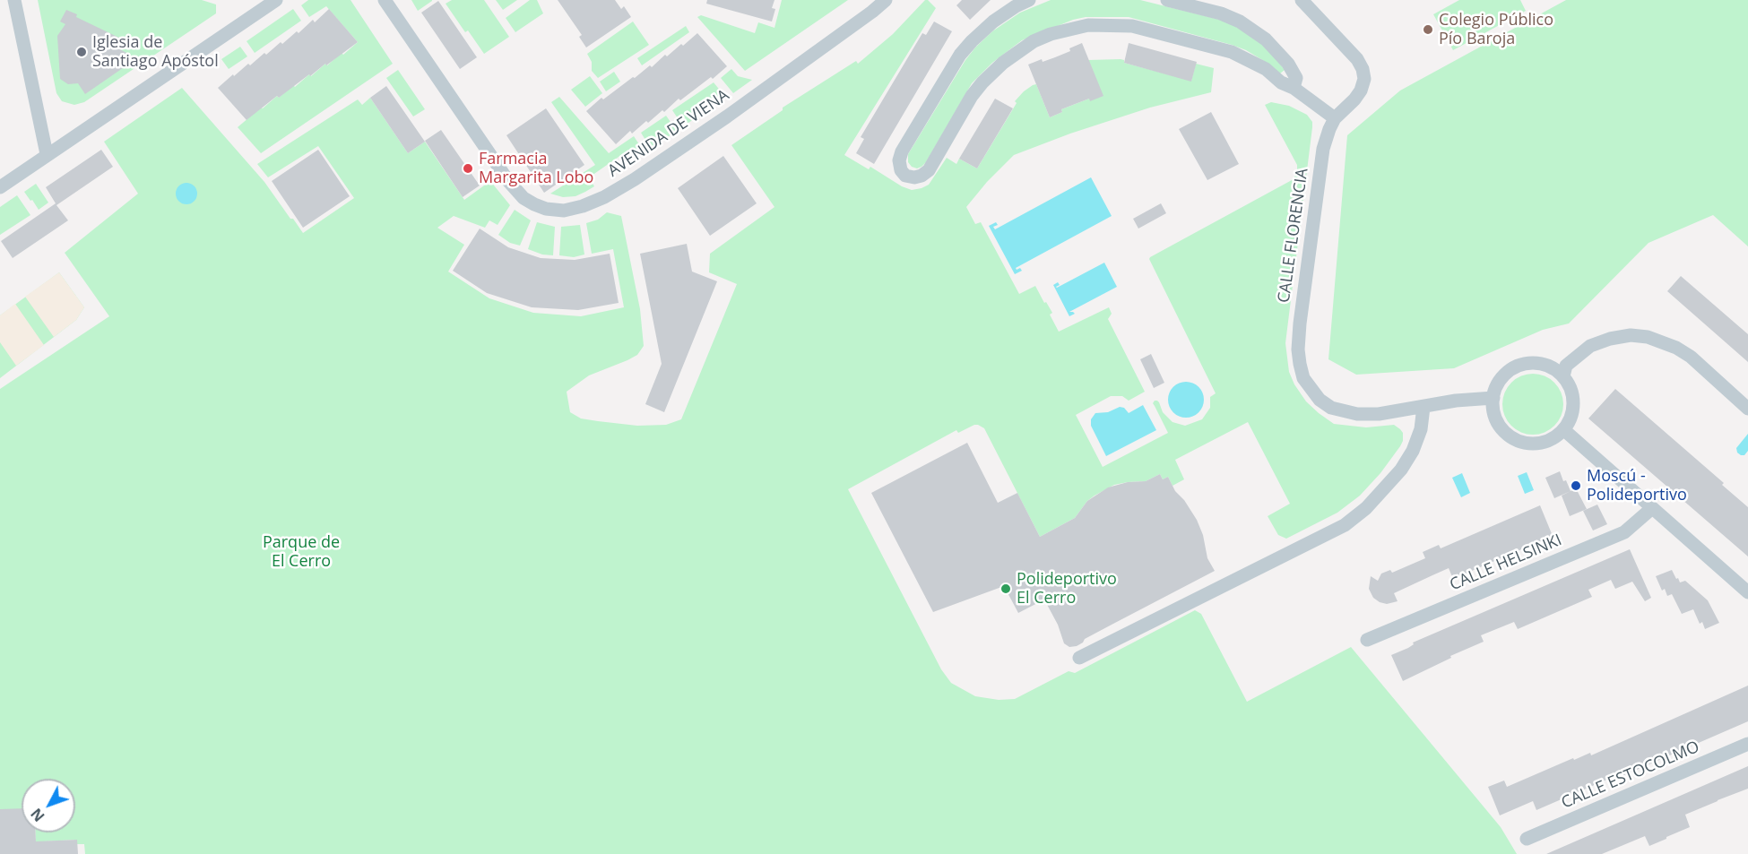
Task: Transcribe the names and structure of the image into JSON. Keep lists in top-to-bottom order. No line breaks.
{"streets":{"street":["AVENIDA DE VIENA","CALLE FLORENCIA","CALLE HELSINKI","CALLE ESTOCOLMO"]},"parks":["Parque de El Cerro"],"places":["Colegio Público Pío Baroja","Iglesia de Santiago Apóstol","Farmacia Margarita Lobo","Moscú - Polideportivo","Polideportivo El Cerro"],"north":"bottom left"}
